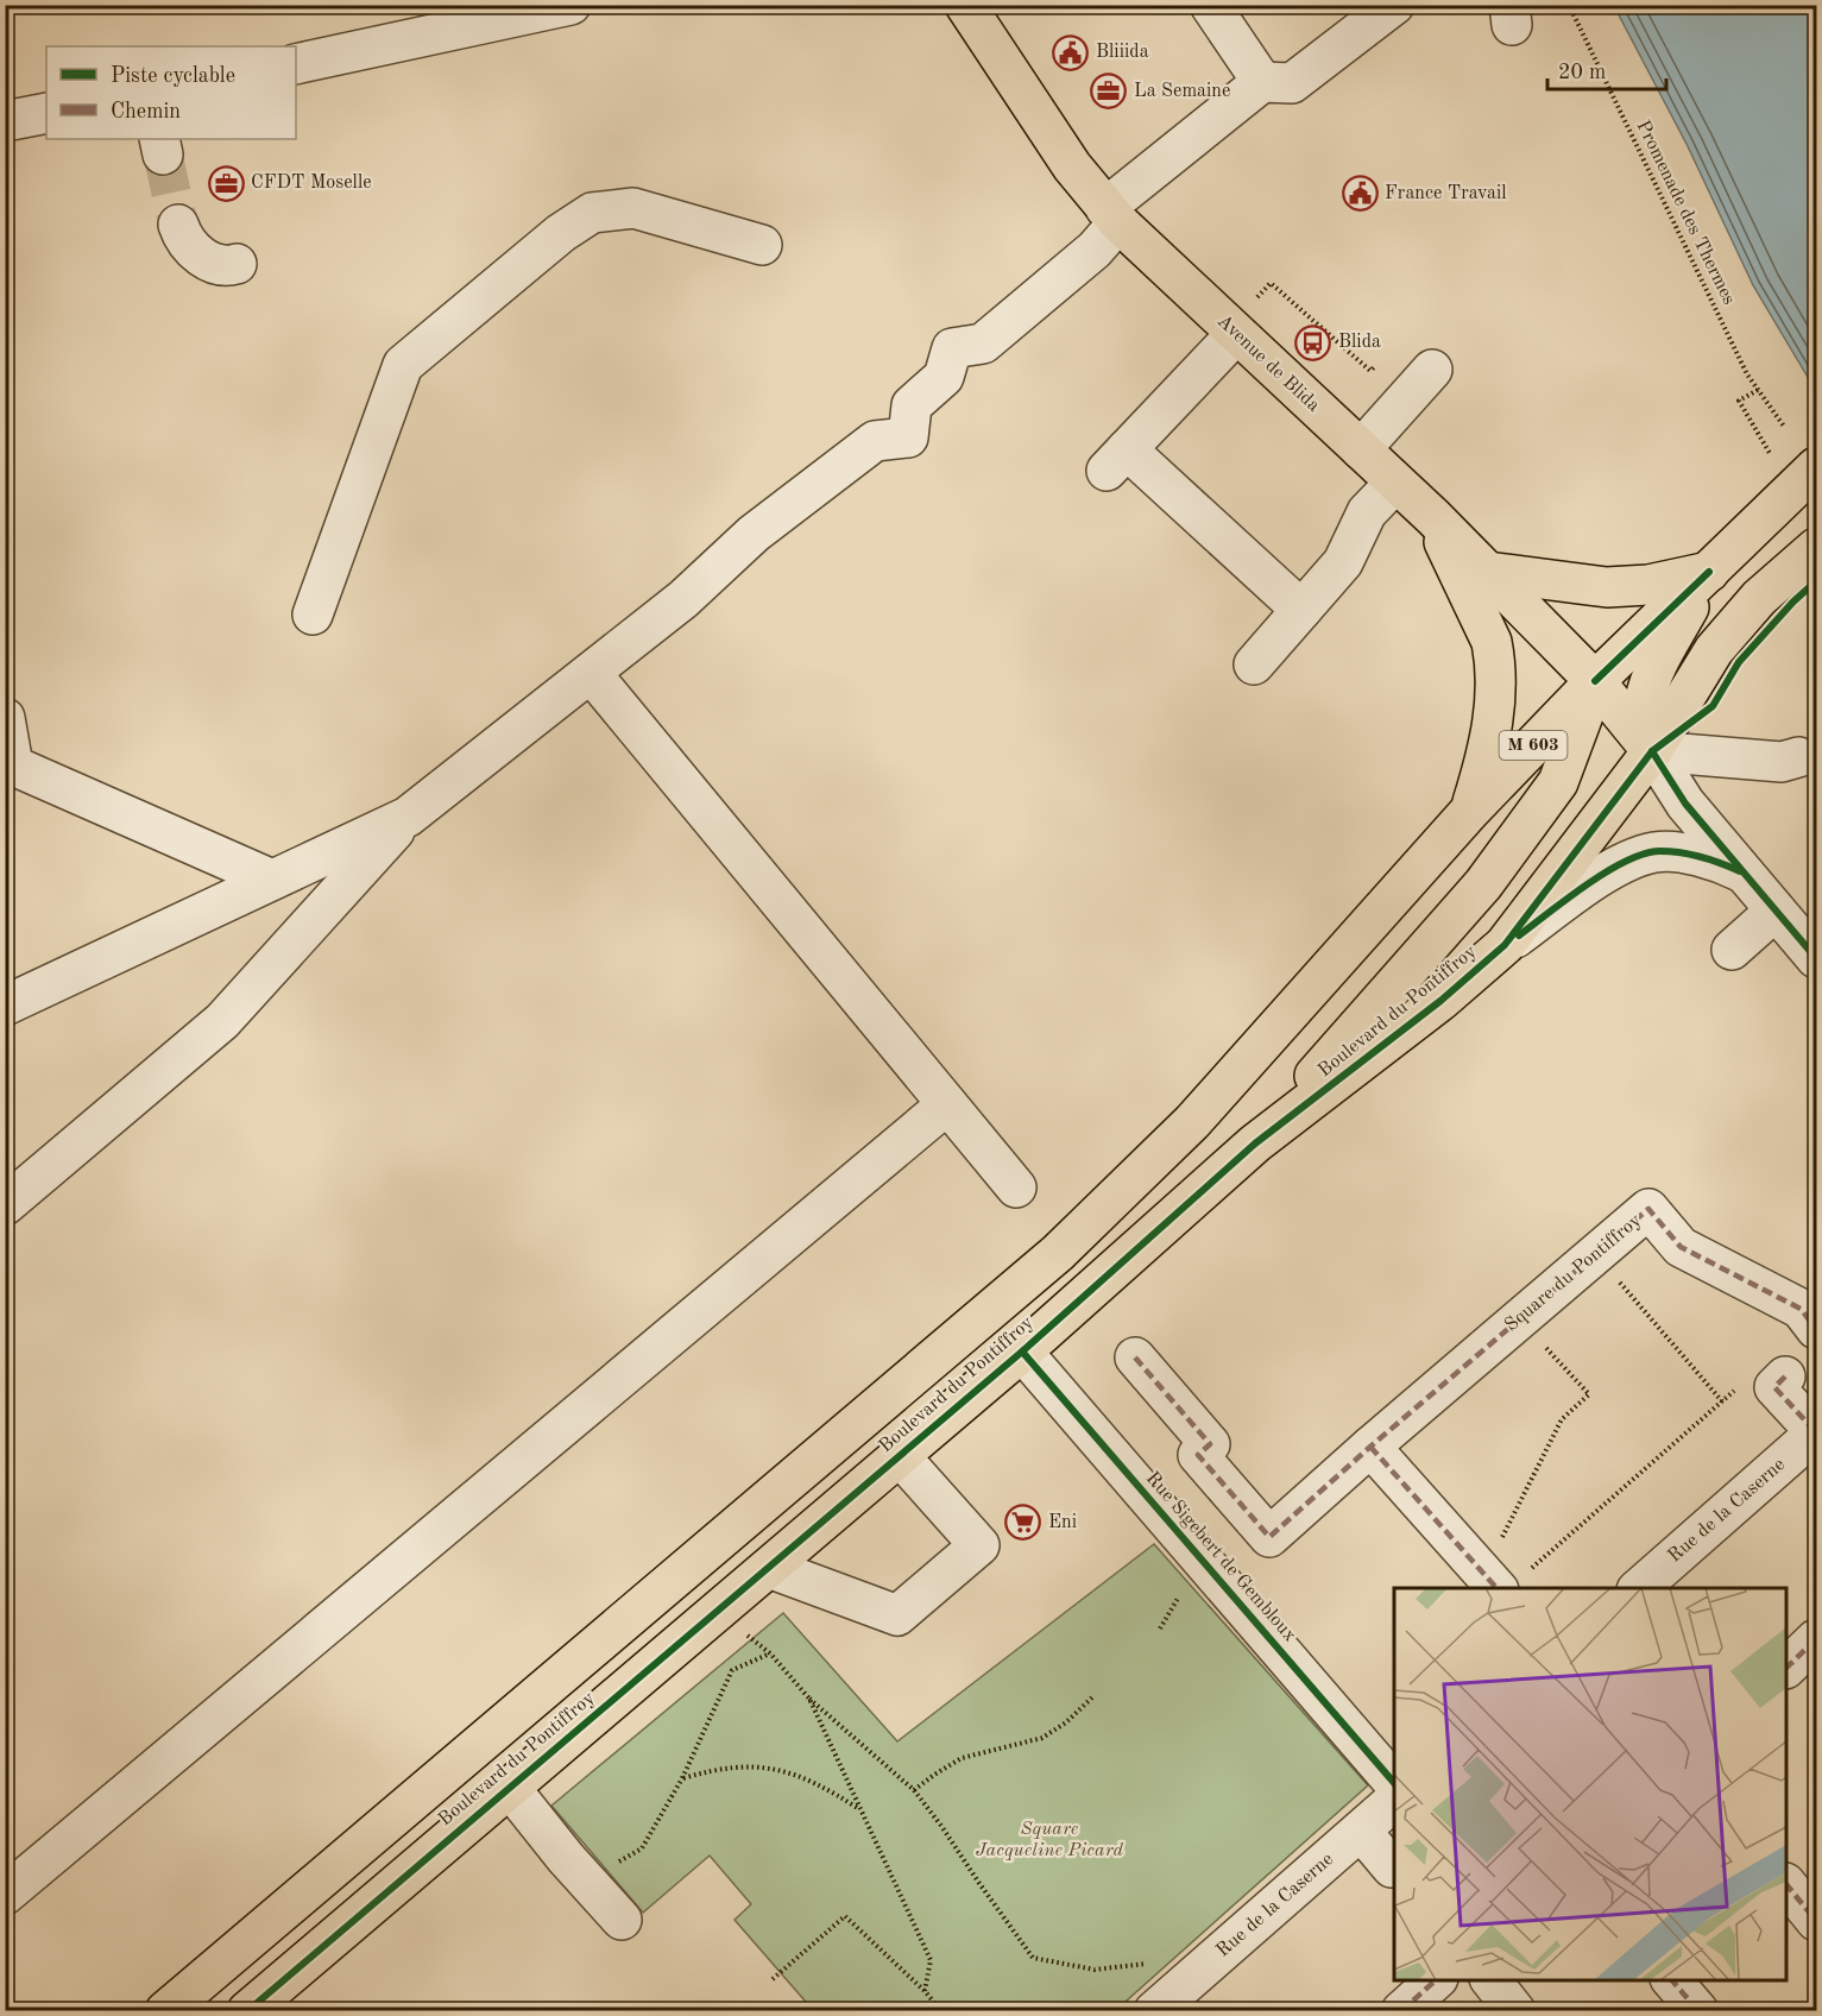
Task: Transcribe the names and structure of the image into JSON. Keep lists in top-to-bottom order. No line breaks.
{"streets":{"main road":["Avenue de Blida","M 603","Boulevard du Pontiffroy"],"street":["Square du Pontiffroy","Rue de la Caserne","Rue Sigebert de Gembloux"],"path":["Promenade des Thermes"]},"crossings":[["Avenue de Blida","Boulevard du Pontiffroy"],["Boulevard du Pontiffroy","Rue Sigebert de Gembloux"]],"parks":["Square Jacqueline Picard"],"places":{"public building":["Bliiida","France Travail"],"office":["La Semaine","CFDT Moselle"],"bus stop":["Blida"],"supermarket":["Eni"]},"legend":["Piste cyclable","Chemin"],"scale_bar":"20 m"}
